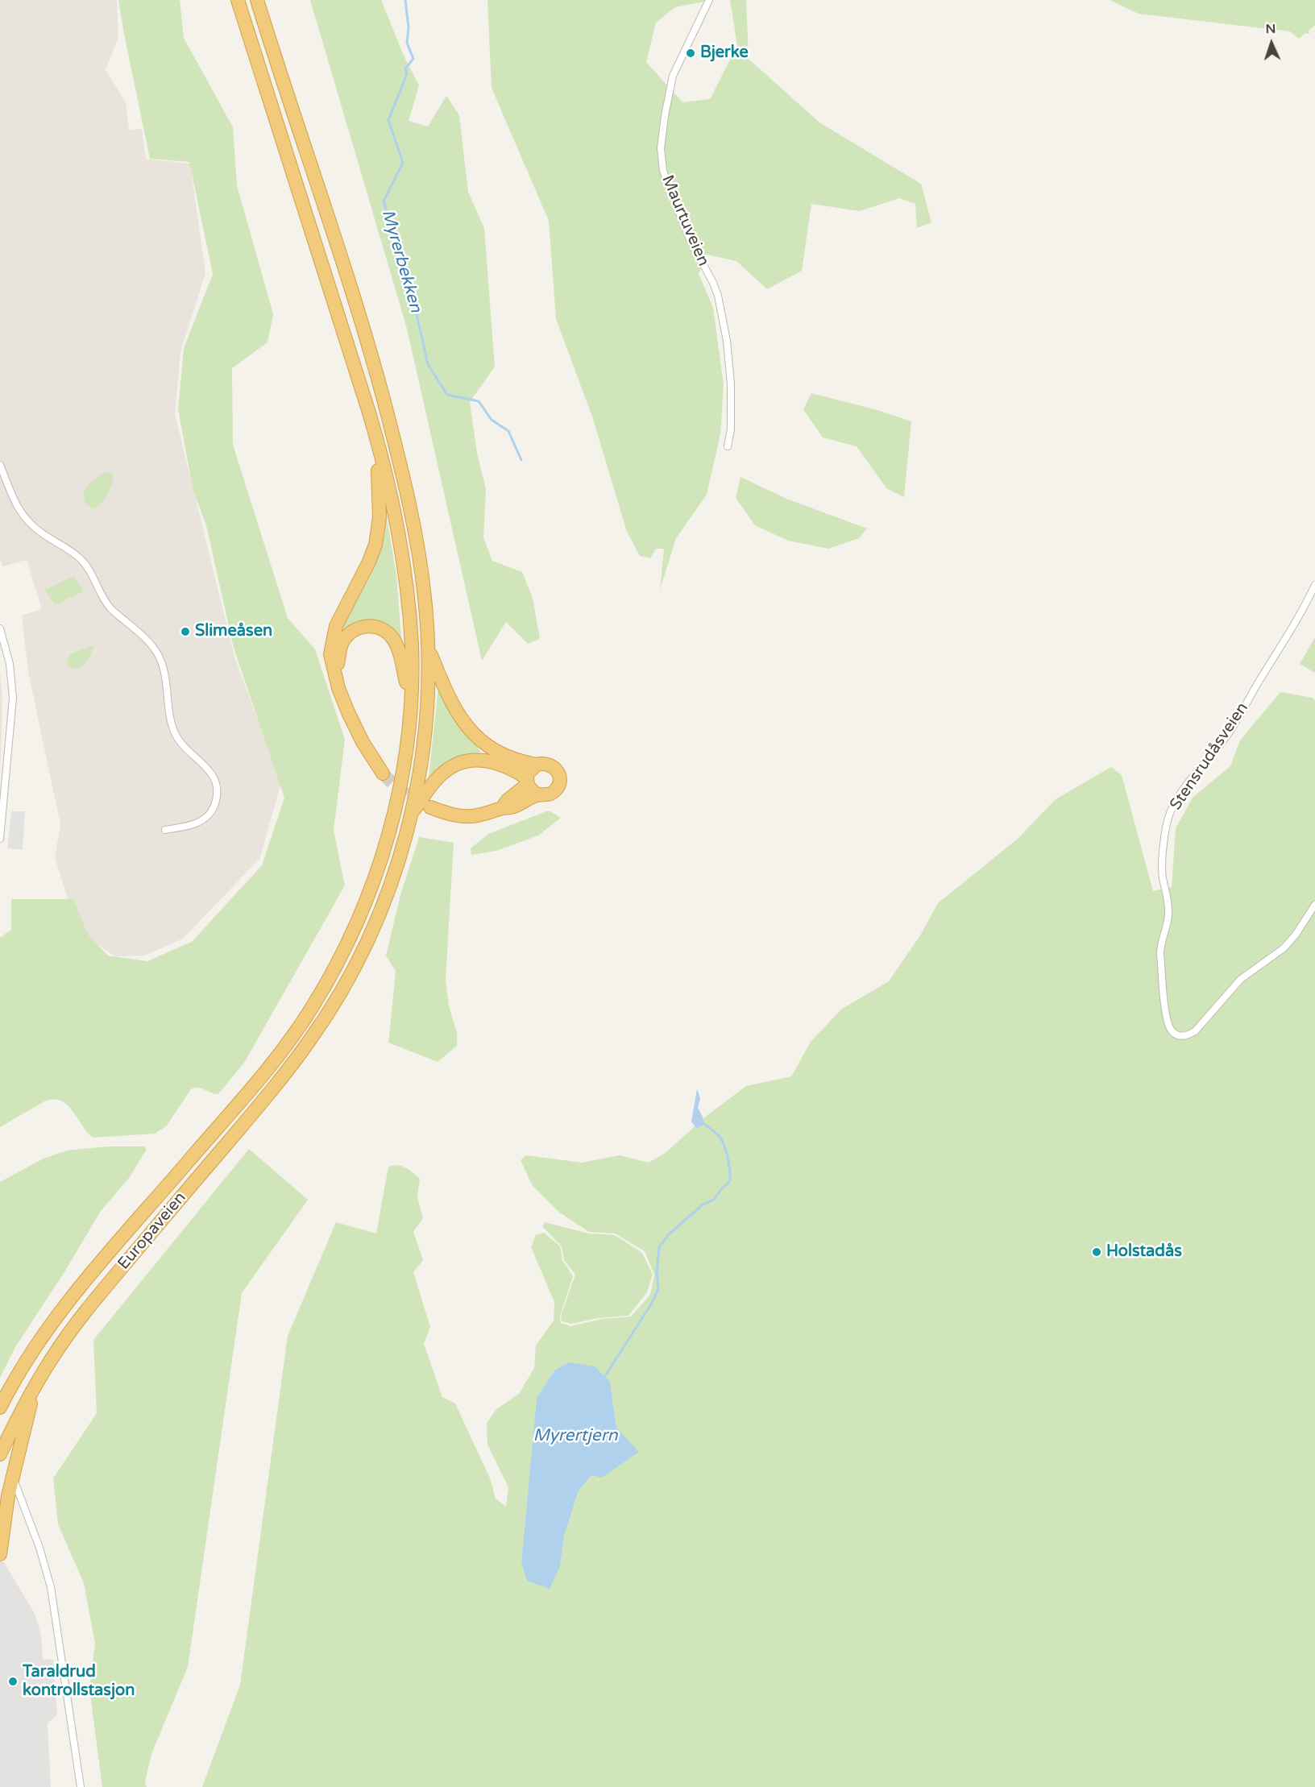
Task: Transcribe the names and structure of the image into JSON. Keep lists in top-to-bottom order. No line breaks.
{"streets":{"highway":["Europaveien"],"street":["Maurtuveien","Stensrudåsveien"]},"water":["Myrerbekken","Myrertjern"],"places":["Bjerke","Slimeåsen","Holstadås","Taraldrud kontrollstasjon"],"north":"top"}
